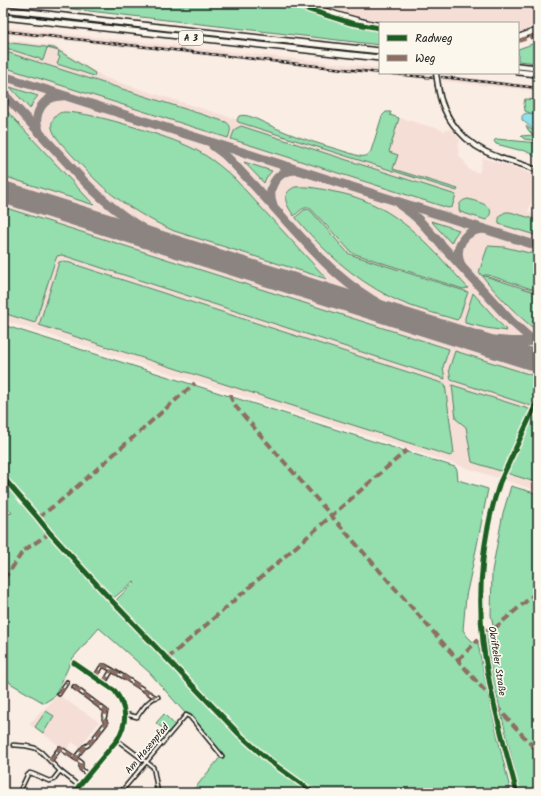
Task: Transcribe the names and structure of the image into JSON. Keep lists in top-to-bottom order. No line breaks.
{"streets":{"highway":["A 3"],"street":["Okrifteler Straße","Am Hasenpfad"]},"legend":["Radweg","Weg"]}
